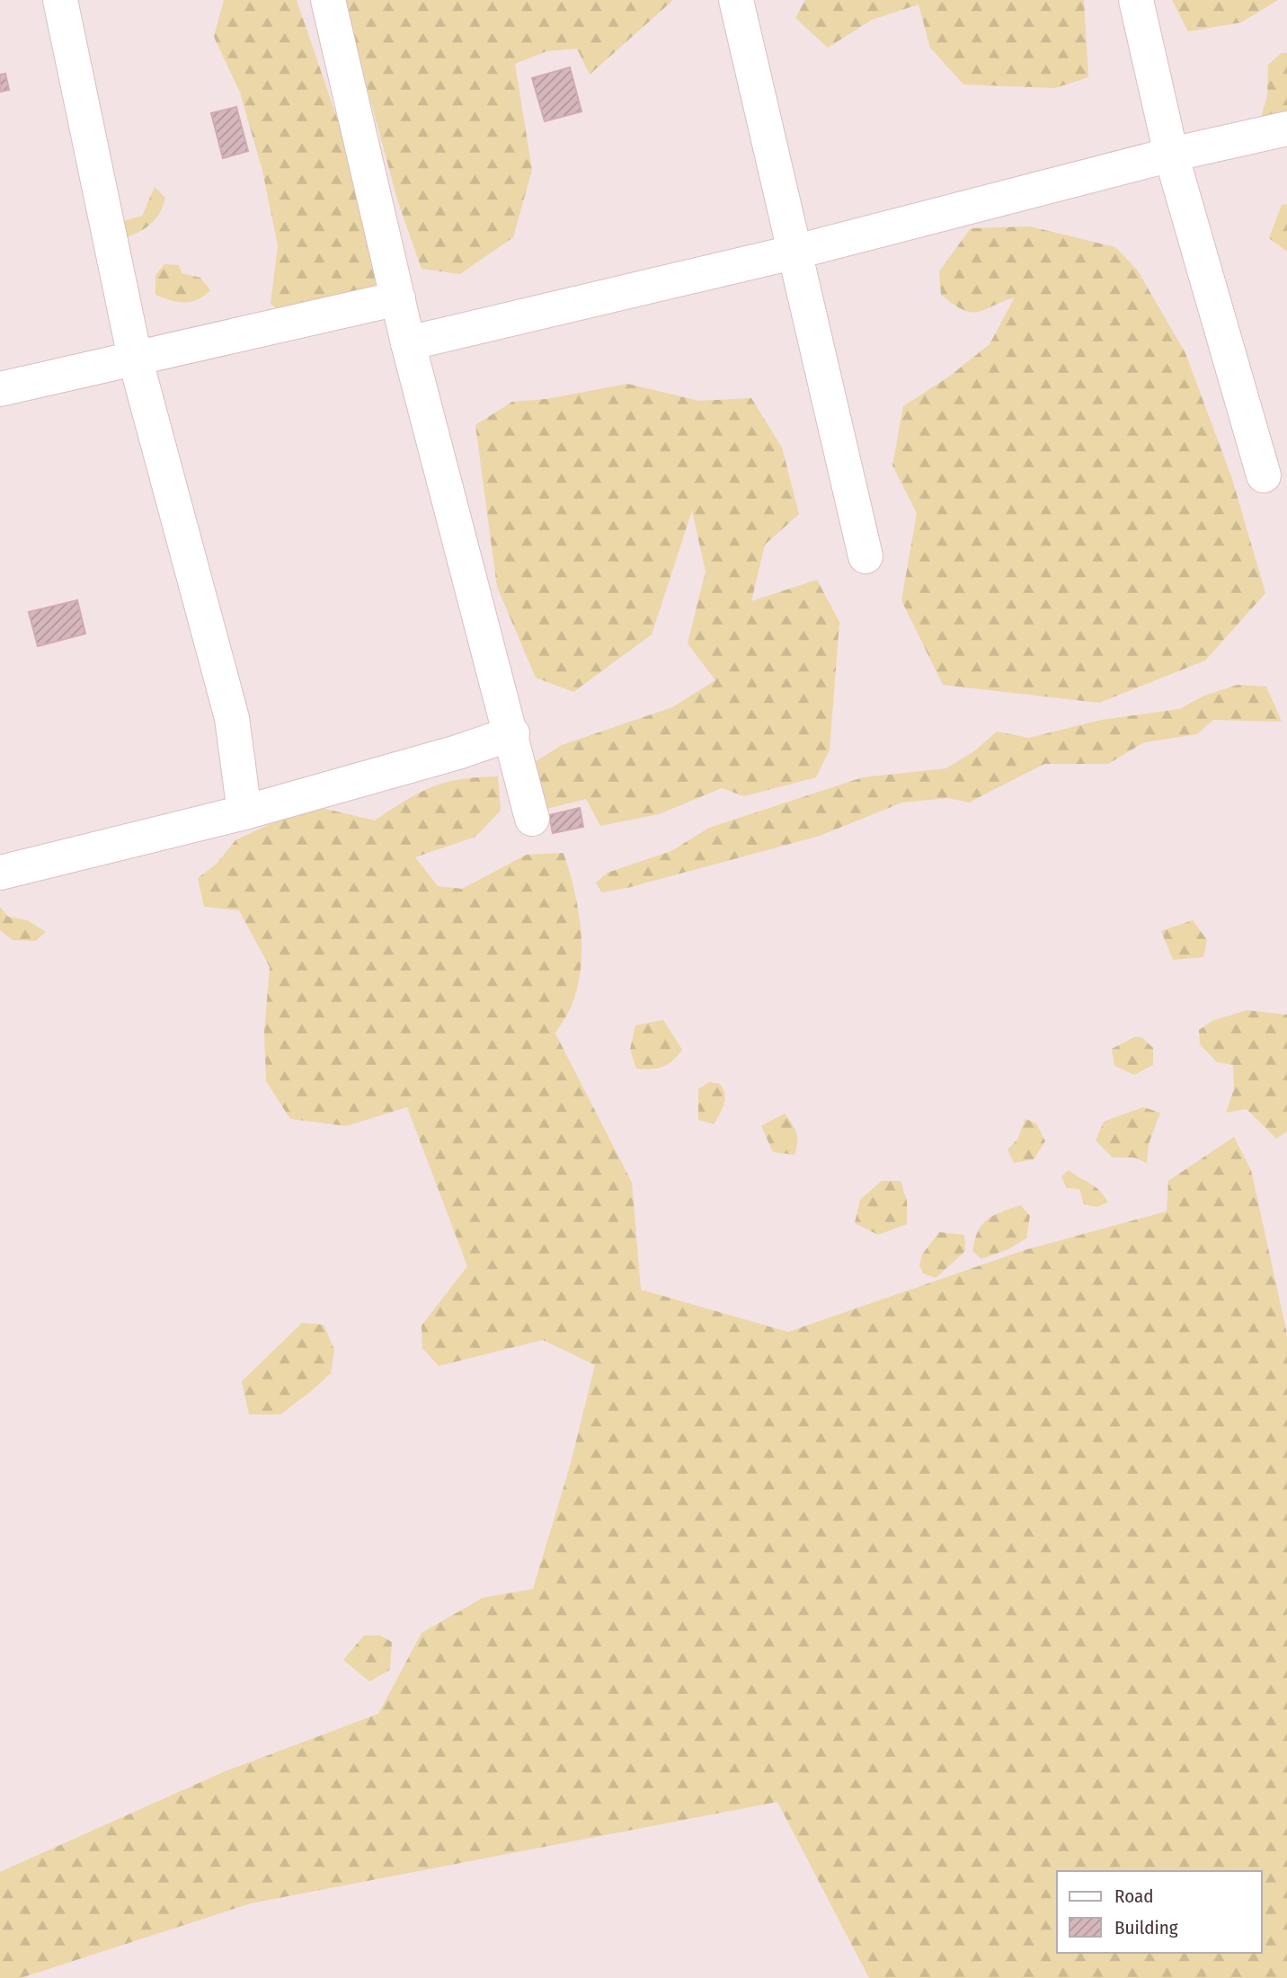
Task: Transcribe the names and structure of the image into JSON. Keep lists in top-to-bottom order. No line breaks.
{"legend":["Road","Building"]}
